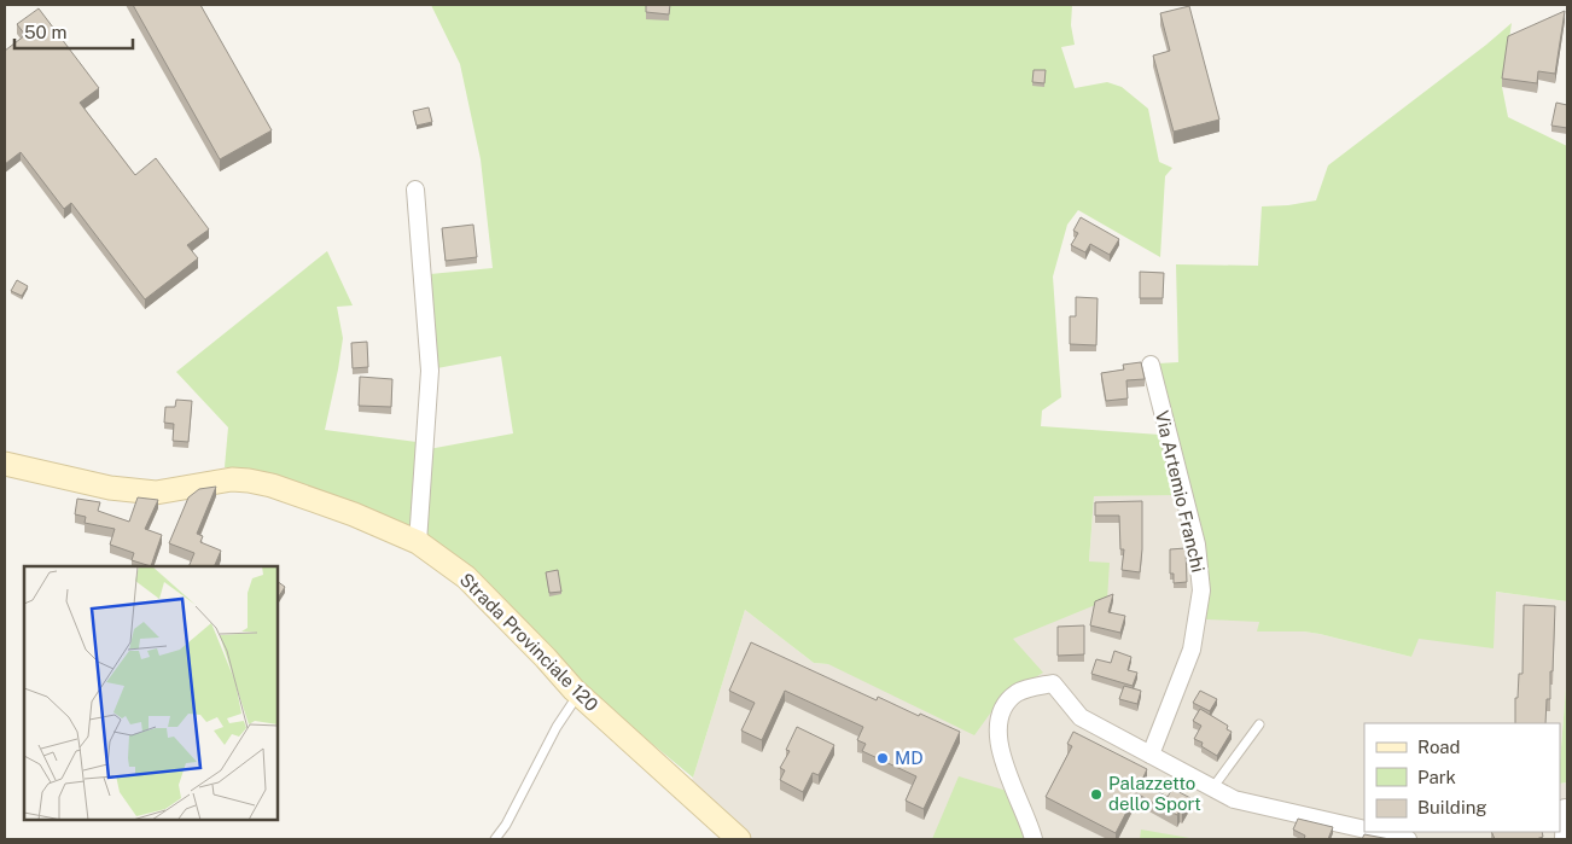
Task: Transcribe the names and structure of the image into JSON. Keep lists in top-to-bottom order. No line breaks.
{"streets":{"street":["Via Artemio Franchi","Strada Provinciale 120"]},"places":["MD","Palazzetto dello Sport"],"legend":["Road","Park","Building"],"scale_bar":"50 m"}
